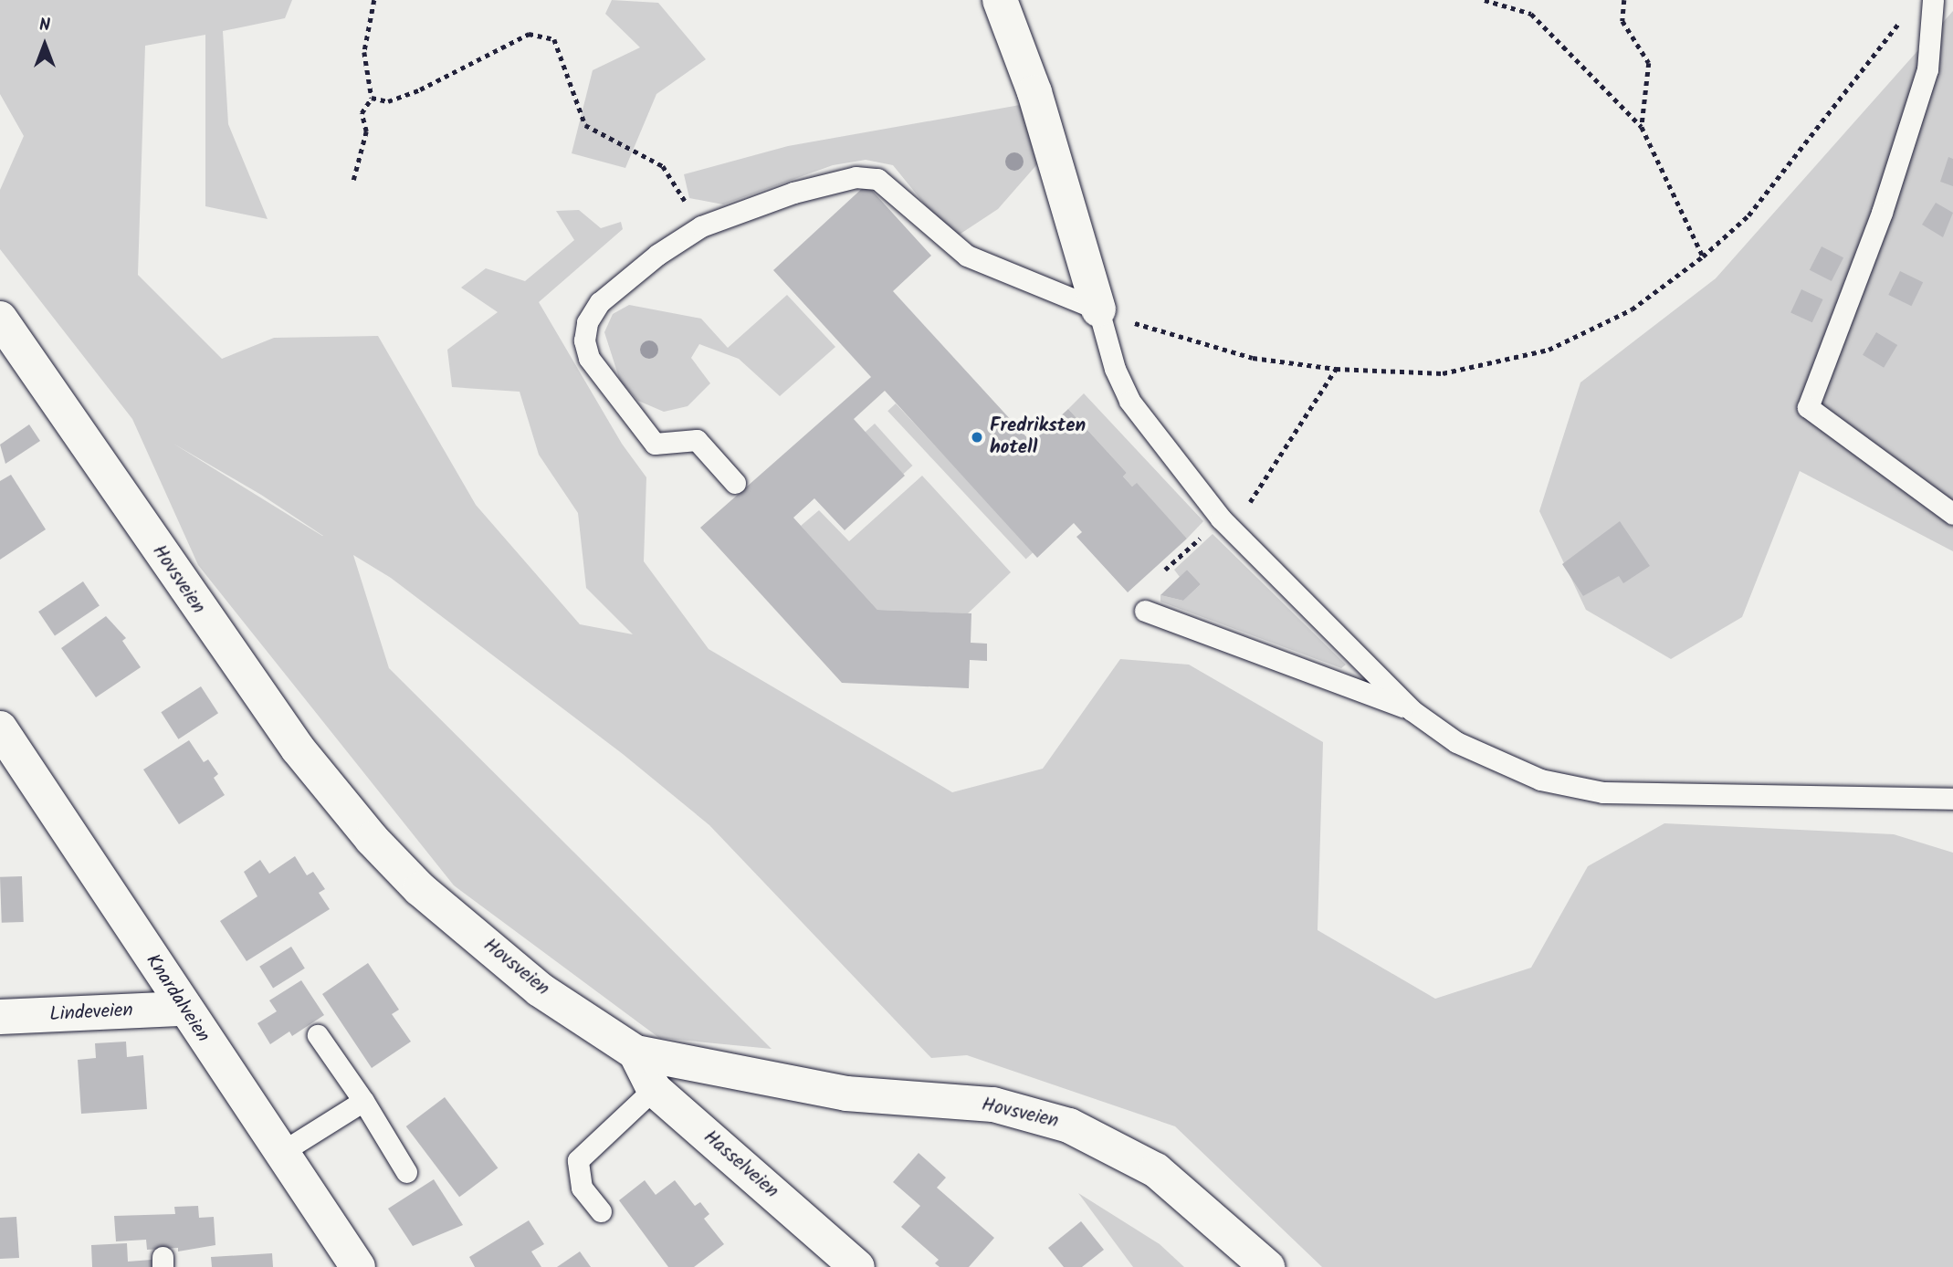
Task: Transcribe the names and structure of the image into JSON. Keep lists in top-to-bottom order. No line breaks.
{"streets":{"street":["Hovsveien","Knardalveien","Lindeveien","Hasselveien"]},"crossings":[["Hovsveien","Hasselveien"],["Knardalveien","Lindeveien"]],"places":["Fredriksten hotell"],"north":"top"}
